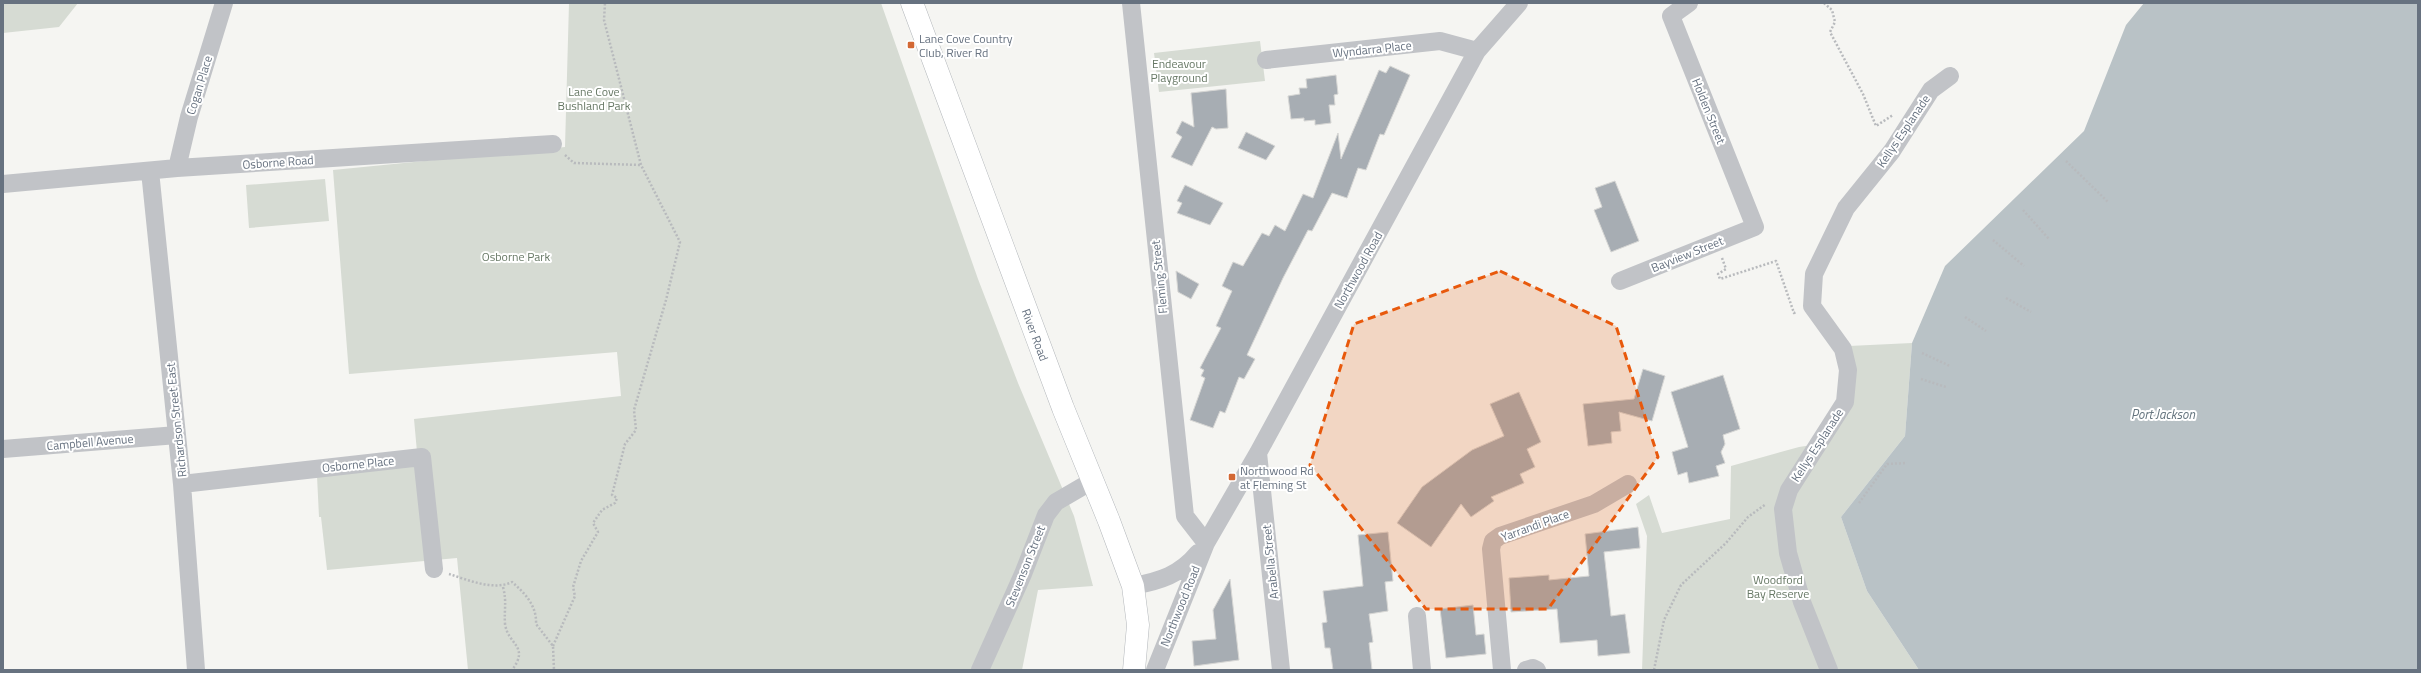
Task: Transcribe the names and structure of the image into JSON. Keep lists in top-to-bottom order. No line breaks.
{"streets":{"main road":["River Road"],"street":["Wyndarra Place","Cogan Place","Holden Street","Kellys Esplanade","Osborne Road","Bayview Street","Northwood Road","Fleming Street","Richardson Street East","Campbell Avenue","Osborne Place","Yarrandi Place","Arabella Street","Stevenson Street"]},"crossings":[["Wyndarra Place","Northwood Road"],["Cogan Place","Osborne Road"],["Holden Street","Bayview Street"],["Osborne Road","Richardson Street East"],["Northwood Road","Fleming Street"],["Northwood Road","River Road"],["Northwood Road","Arabella Street"],["River Road","Stevenson Street"],["Richardson Street East","Campbell Avenue"],["Richardson Street East","Osborne Place"]],"water":["Port Jackson"],"parks":["Endeavour Playground","Lane Cove Bushland Park","Osborne Park","Woodford Bay Reserve"],"places":{"transit":["Lane Cove Country Club, River Rd","Northwood Rd at Fleming St"]}}
